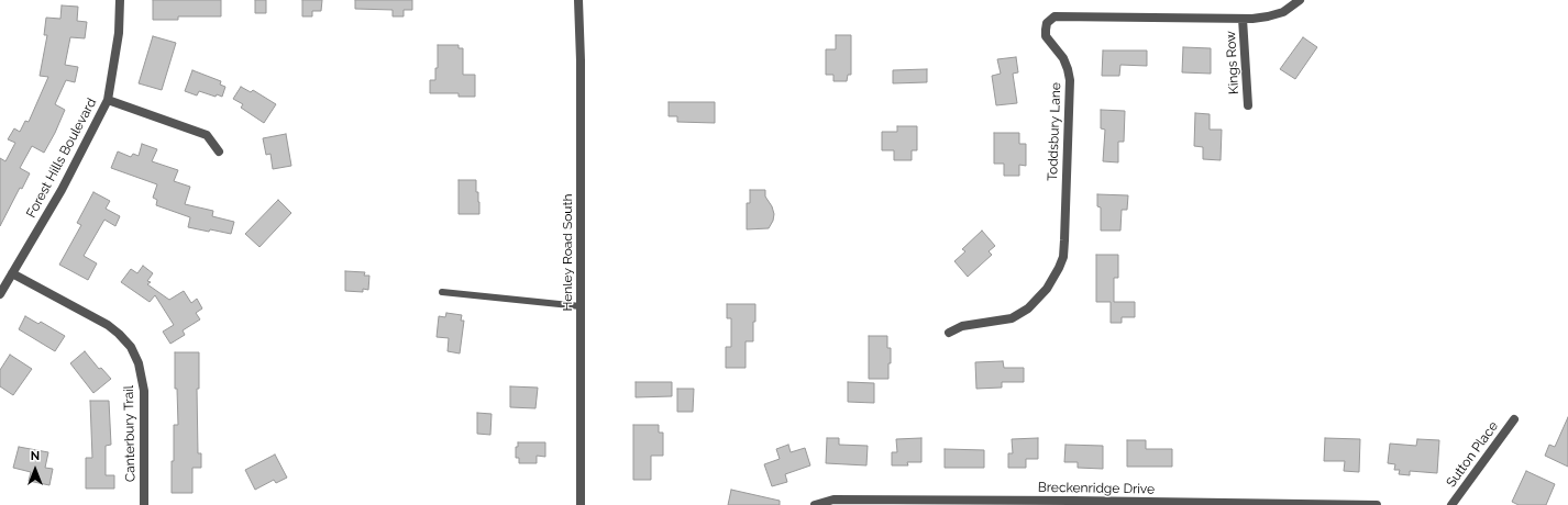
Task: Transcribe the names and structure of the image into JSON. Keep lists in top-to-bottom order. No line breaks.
{"streets":{"street":["Kings Row","Toddsbury Lane","Forest Hills Boulevard","Henley Road South","Canterbury Trail","Sutton Place","Breckenridge Drive"]},"crossings":[["Kings Row","Toddsbury Lane"],["Forest Hills Boulevard","Canterbury Trail"]],"north":"top"}
